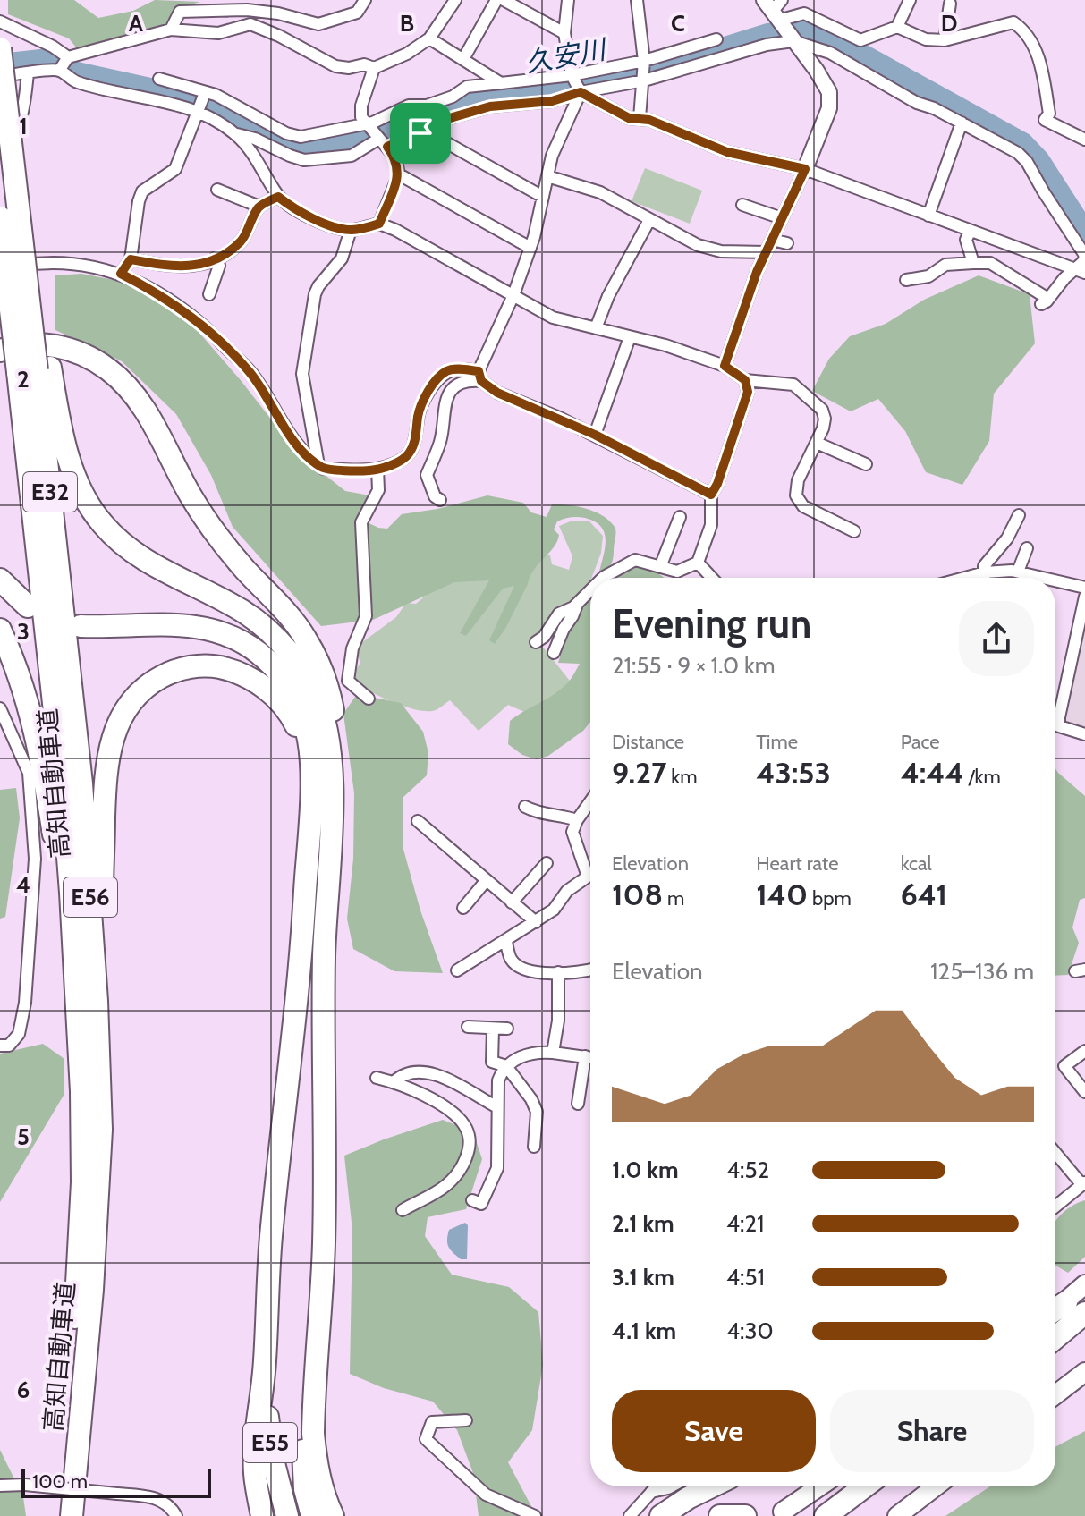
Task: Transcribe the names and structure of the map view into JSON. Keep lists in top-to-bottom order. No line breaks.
{"streets":{"highway":["E32","高知自動車道","E56","E55"]},"water":["久安川"],"scale_bar":"100 m","page":{"heading":["Evening run","21:55 · 9 × 1.0 km"],"stats":[["Distance","9.27 km"],["Time","43:53"],["Pace","4:44 /km"],["Elevation","108 m"],["Heart rate","140 bpm"],["kcal","641"]],"chart":["Elevation","125–136 m"],"list":[{"name":"1.0 km","note":"4:52"},{"name":"2.1 km","note":"4:21"},{"name":"3.1 km","note":"4:51"},{"name":"4.1 km","note":"4:30"}],"buttons":["Save","Share"],"scale":"100 m"},"grid":{"columns":["A","B","C","D"],"rows":["1","2","3","4","5","6"]}}
